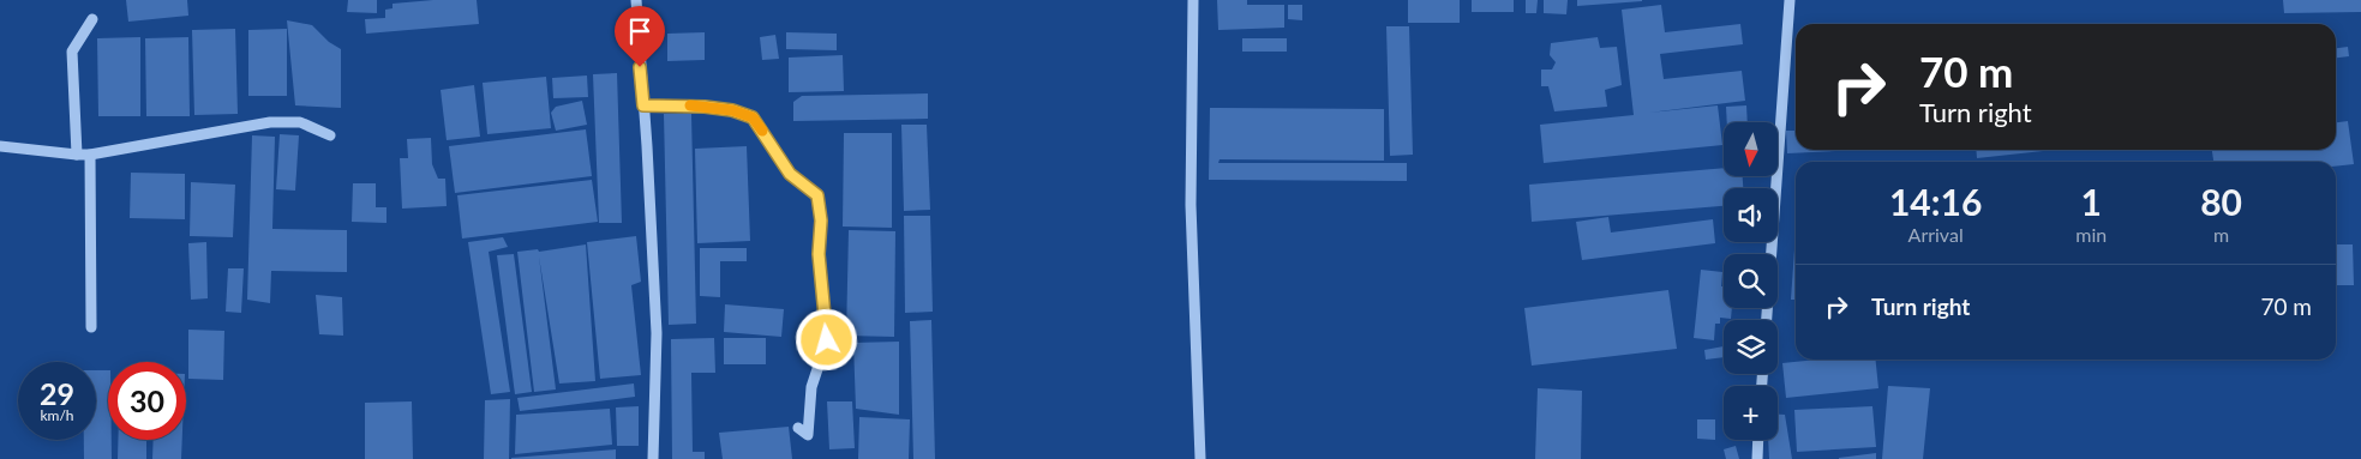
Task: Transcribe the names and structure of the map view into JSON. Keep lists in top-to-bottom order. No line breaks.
{"north":"bottom","page":{"turn":["70 m","Turn right"],"map_buttons":"+","eta":["14:16","Arrival","1","min","80","m"],"list":[{"name":"Turn right","value":"70 m"}],"speed":"29 km/h","limit":"30"}}
